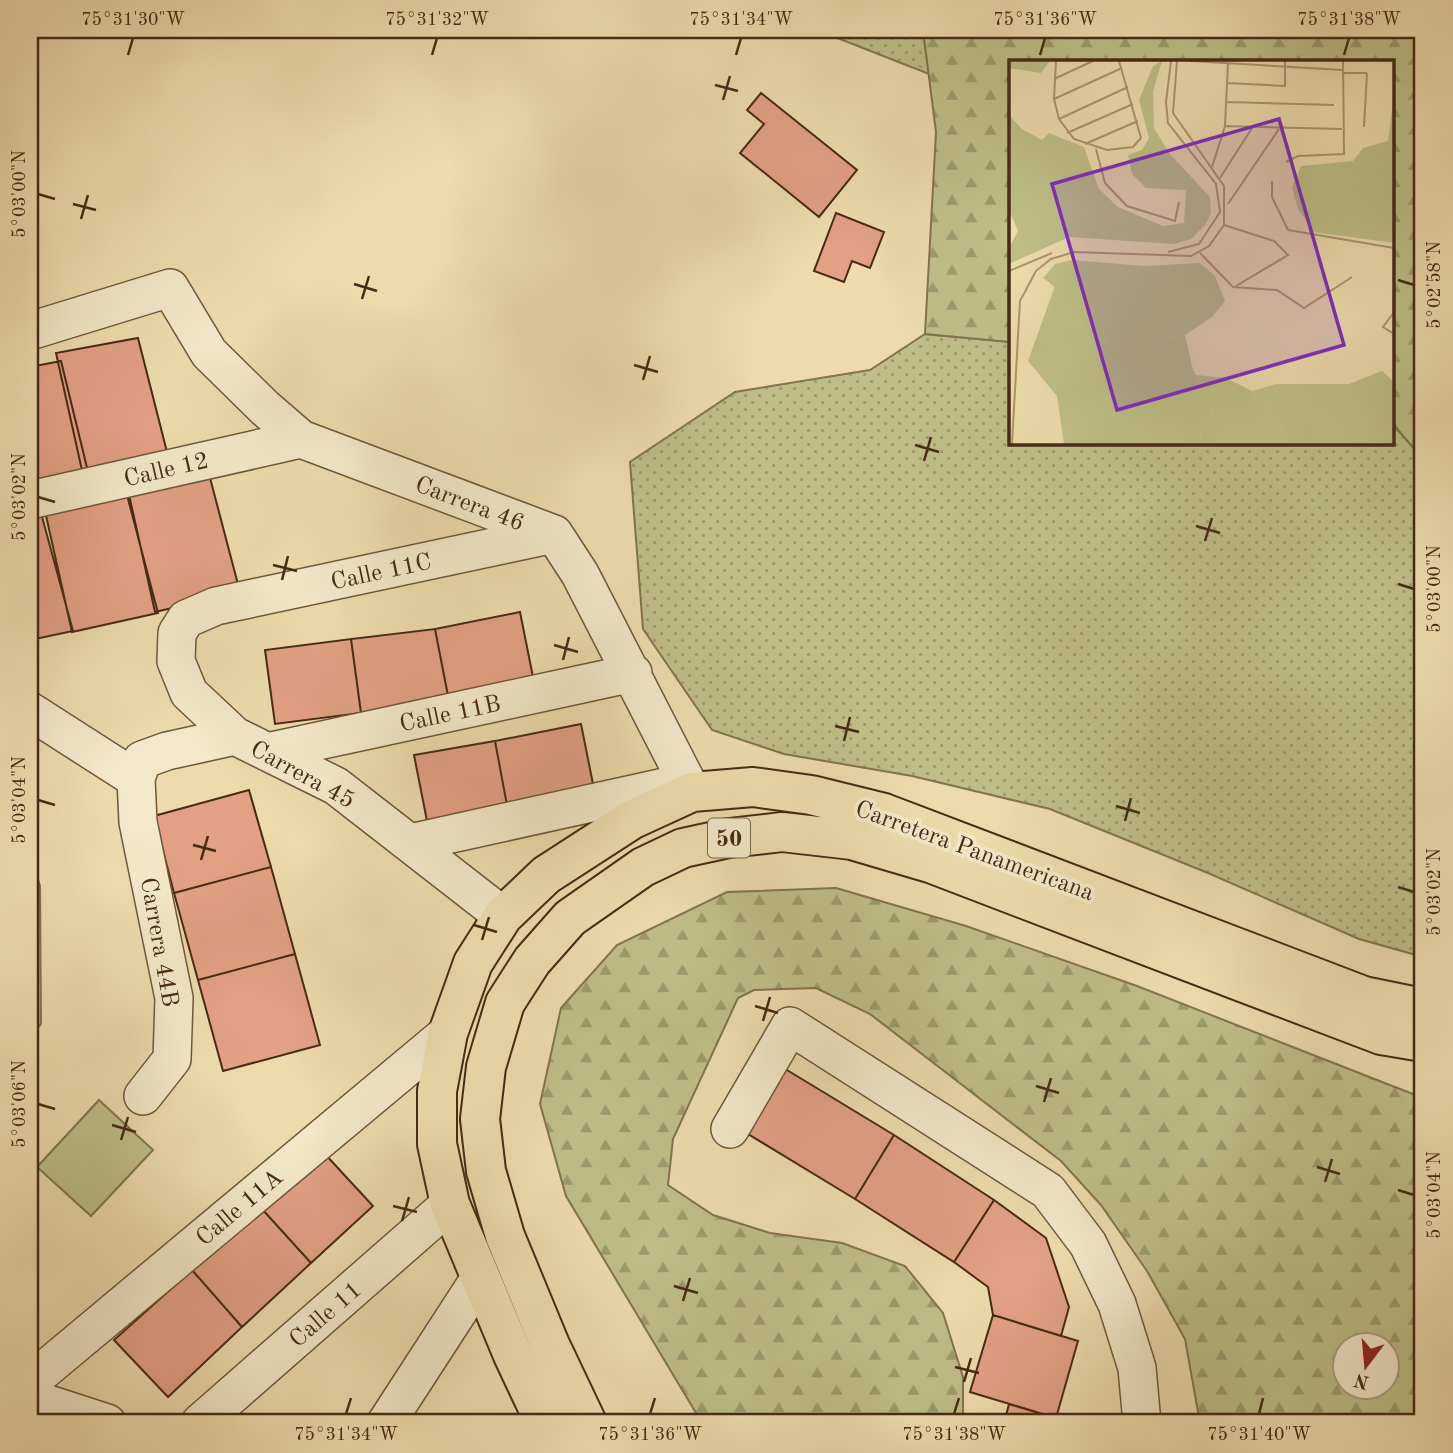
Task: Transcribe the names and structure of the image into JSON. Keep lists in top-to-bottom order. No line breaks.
{"streets":{"highway":["50","Carretera Panamericana"],"street":["Calle 12","Carrera 46","Calle 11C","Calle 11B","Carrera 45","Carrera 44B","Calle 11A","Calle 11"]},"crossings":[["Calle 12","Carrera 46"],["Carrera 46","Calle 11C"],["Carrera 46","Calle 11B"],["Carrera 46","Carretera Panamericana"],["Calle 11C","Carrera 45"],["Calle 11B","Carrera 45"],["Carrera 45","Carretera Panamericana"],["Carretera Panamericana","Calle 11A"],["Carretera Panamericana","Calle 11"]],"north":"bottom","coordinates":["75°31'30\"W","75°31'32\"W","75°31'34\"W","75°31'36\"W","75°31'38\"W","5°03'00\"N","5°02'58\"N","5°03'02\"N","5°03'04\"N","5°03'06\"N","75°31'40\"W"]}
